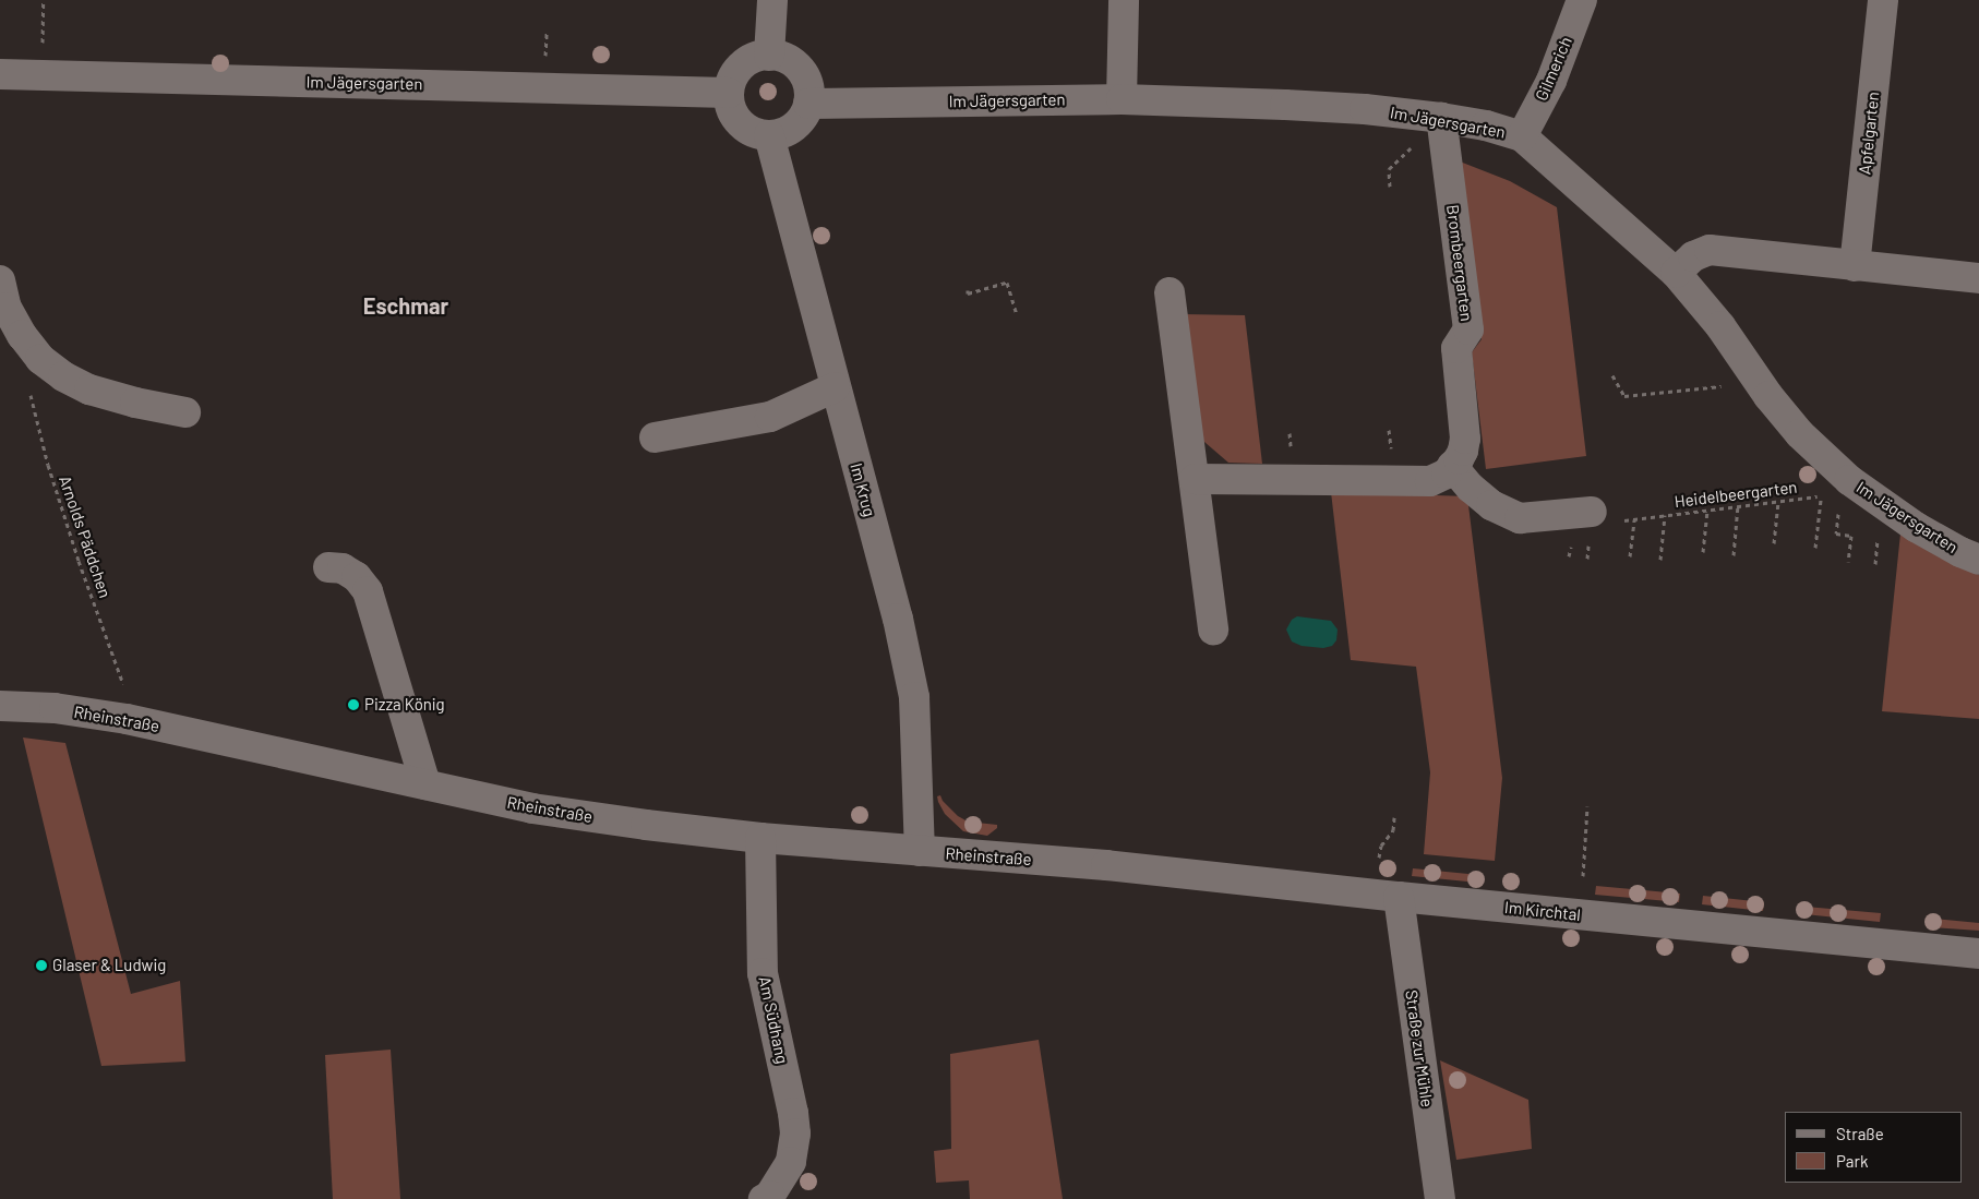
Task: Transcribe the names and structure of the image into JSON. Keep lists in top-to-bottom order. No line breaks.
{"streets":{"street":["Gilmerich","Im Jägersgarten","Apfelgarten","Brombeergarten","Im Krug","Rheinstraße","Im Kirchtal","Am Südhang","Straße zur Mühle"],"path":["Heidelbeergarten","Arnolds Päddchen"]},"crossings":[["Gilmerich","Im Jägersgarten"],["Im Jägersgarten","Brombeergarten"],["Im Jägersgarten","Im Krug"],["Im Krug","Rheinstraße"],["Arnolds Päddchen","Rheinstraße"],["Rheinstraße","Im Kirchtal"],["Rheinstraße","Am Südhang"],["Im Kirchtal","Straße zur Mühle"]],"districts":["Eschmar"],"places":["Pizza König","Glaser & Ludwig"],"legend":["Straße","Park"]}
